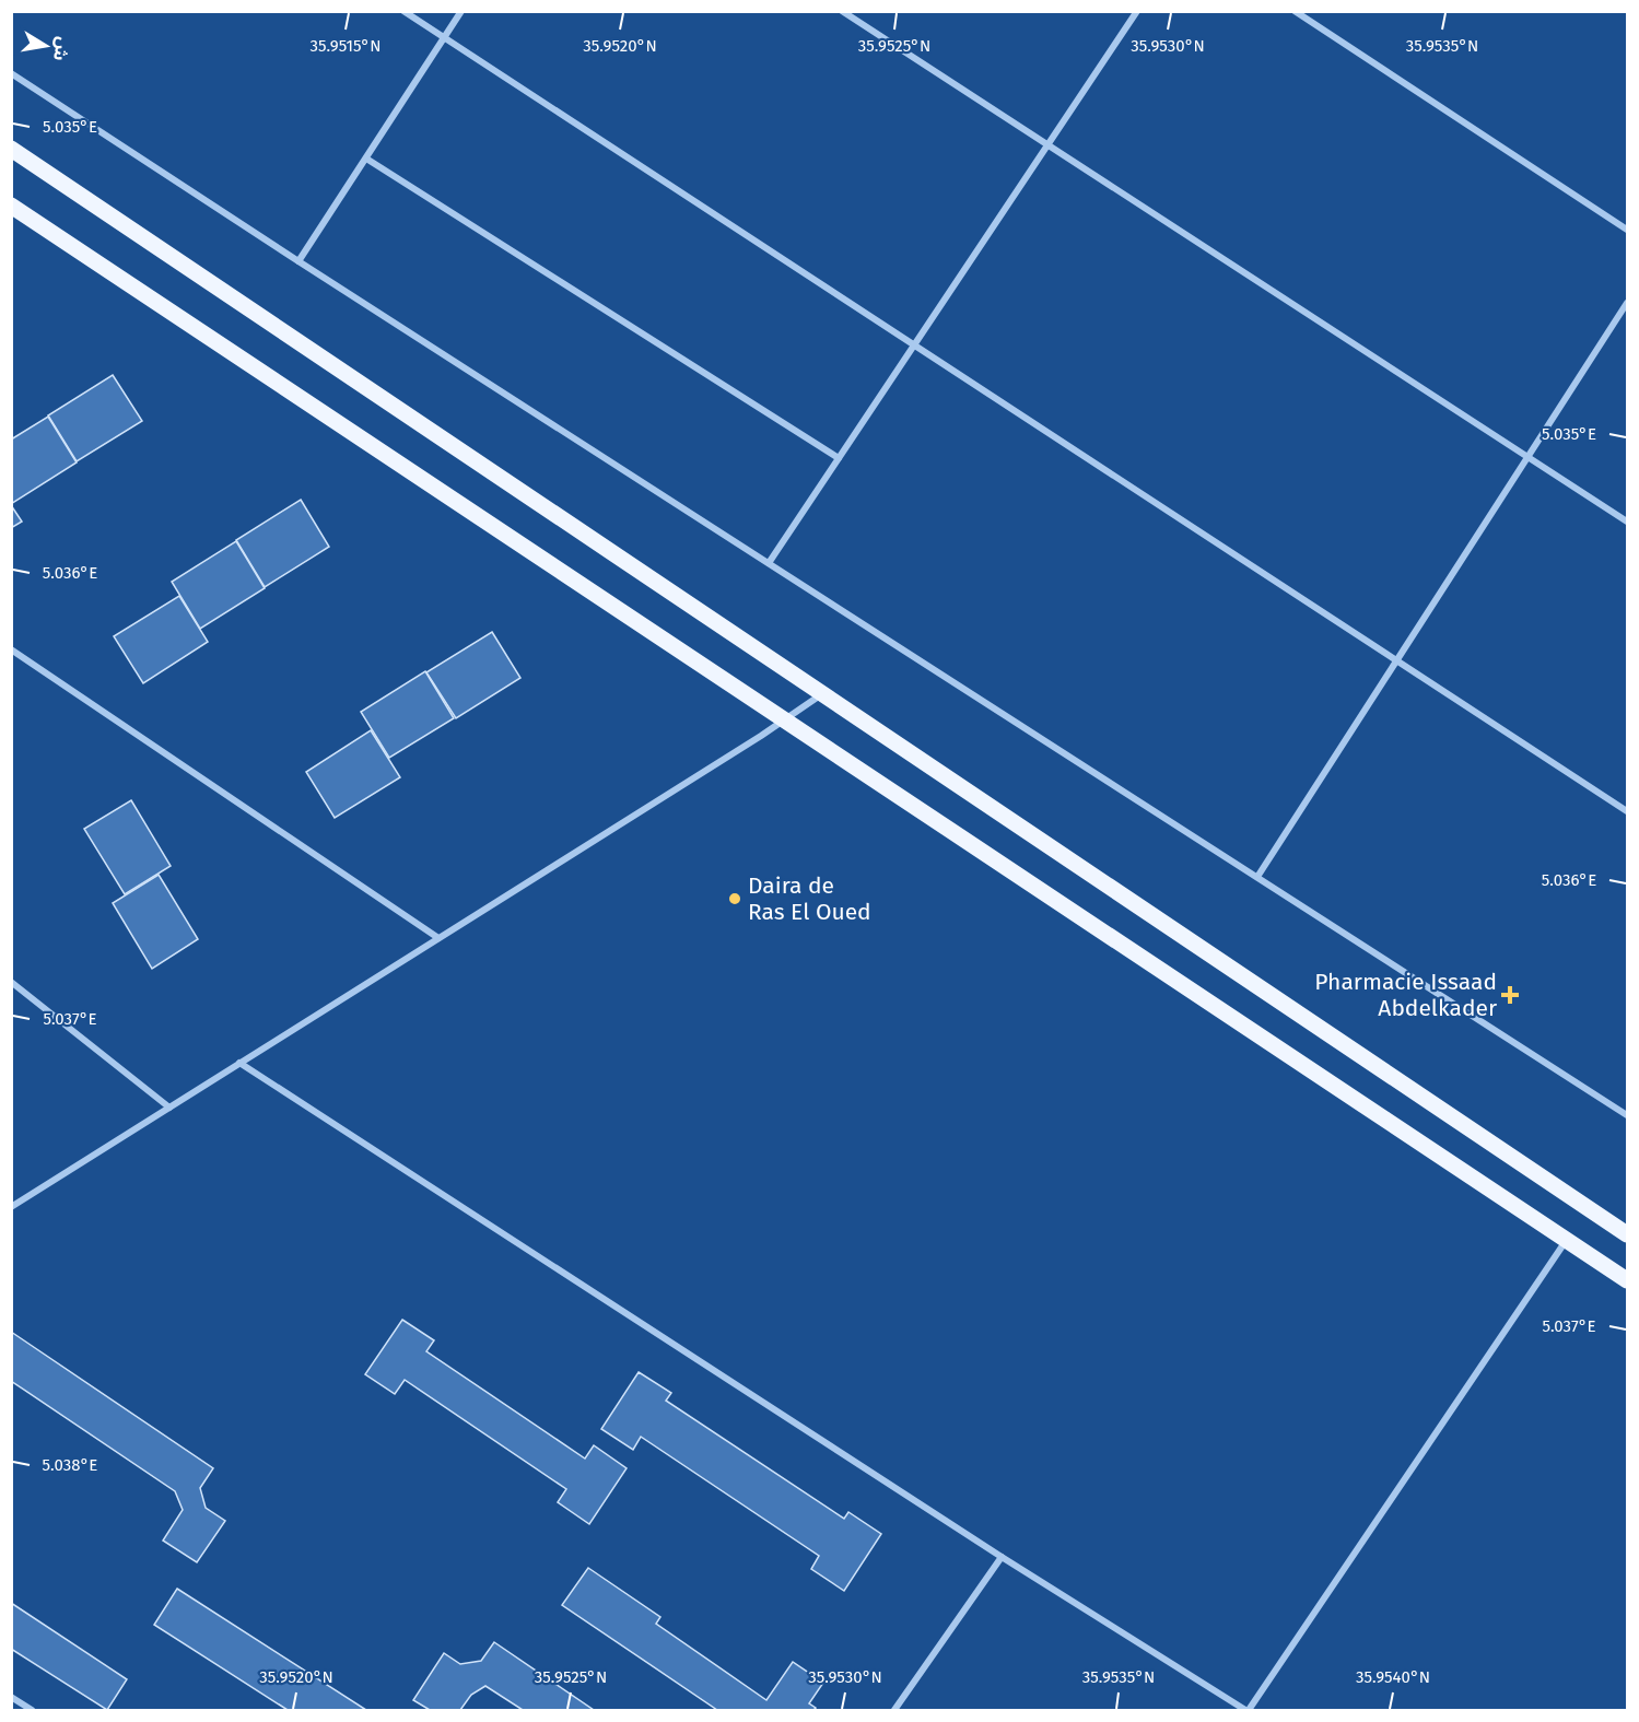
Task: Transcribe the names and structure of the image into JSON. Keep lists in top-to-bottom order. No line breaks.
{"places":{"other":["Daira de Ras El Oued"],"health":["Pharmacie Issaad Abdelkader"]},"north":"right","coordinates":["35.9515°N","35.9520°N","35.9525°N","35.9530°N","35.9535°N","5.035°E","5.036°E","5.037°E","5.038°E","35.9540°N"]}
